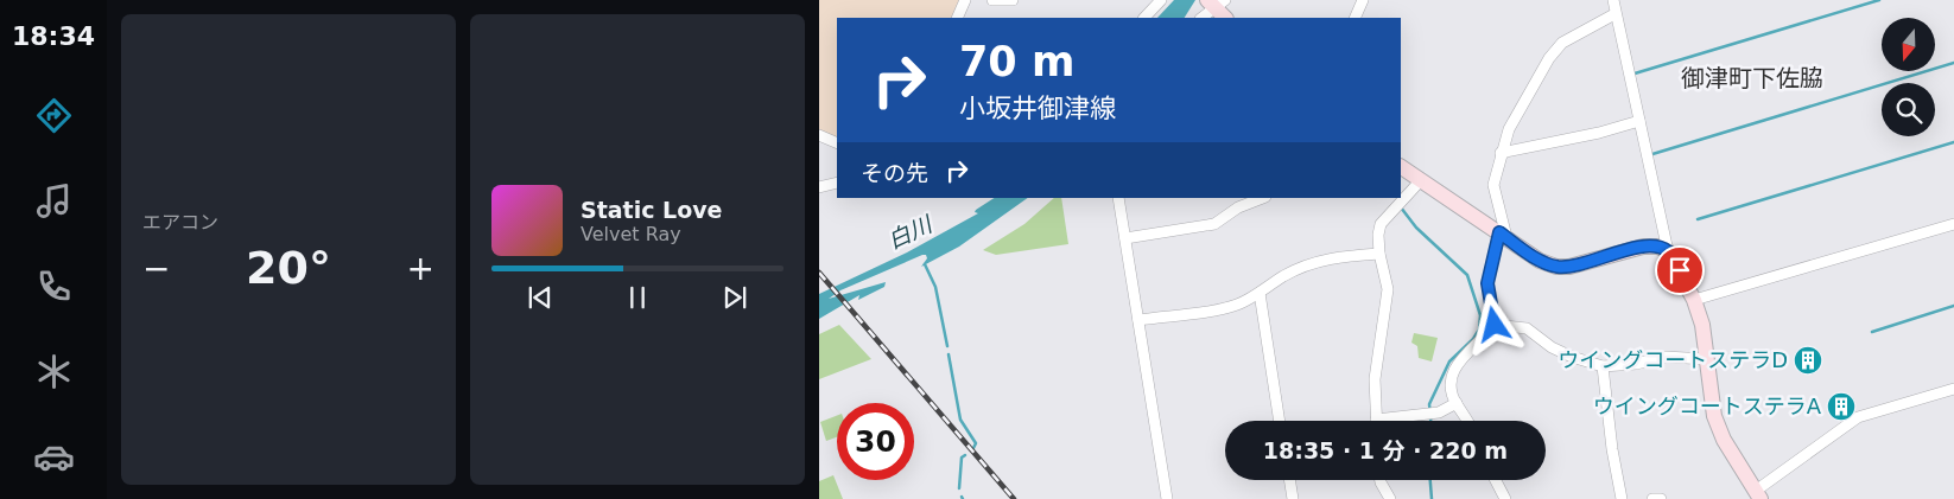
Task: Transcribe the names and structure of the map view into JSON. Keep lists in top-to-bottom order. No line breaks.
{"districts":["御津町下佐脇"],"water":["白川"],"places":{"building":["ウイングコートステラD","ウイングコートステラA"]},"north":"bottom","page":{"tabs":"18:34","tile":"エアコン","turn":["70 m","小坂井御津線"],"then":"その先","song":["Static Love","Velvet Ray"],"heat":["−","20°","+"],"limit":"30","trip":"18:35 · 1 分 · 220 m"}}
